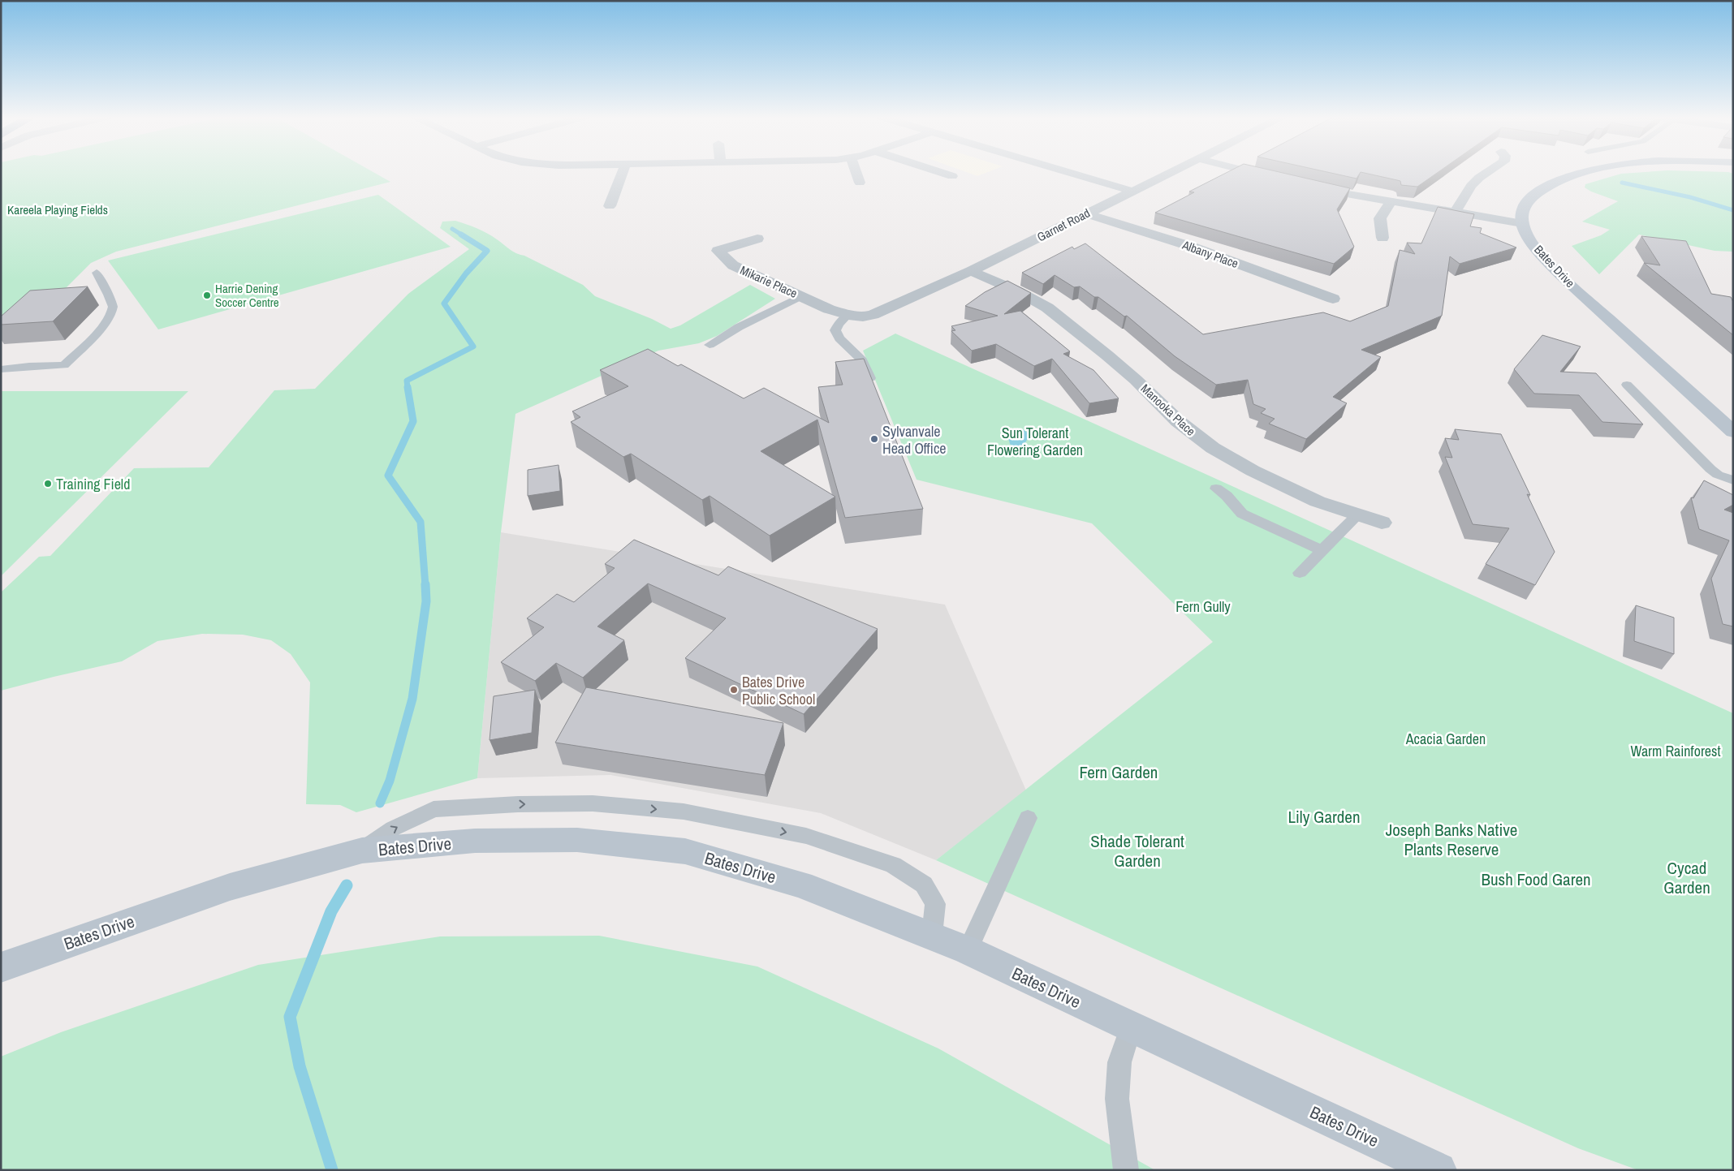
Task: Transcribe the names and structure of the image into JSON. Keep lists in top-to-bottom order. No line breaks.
{"streets":{"main road":["Bates Drive"],"street":["Garnet Road","Albany Place","Mikarie Place","Manooka Place"]},"crossings":[["Garnet Road","Albany Place"],["Garnet Road","Mikarie Place"],["Garnet Road","Manooka Place"]],"parks":["Kareela Playing Fields","Sun Tolerant Flowering Garden","Fern Gully","Acacia Garden","Warm Rainforest","Fern Garden","Lily Garden","Joseph Banks Native Plants Reserve","Shade Tolerant Garden","Cycad Garden","Bush Food Garen"],"places":["Harrie Dening Soccer Centre","Sylvanvale Head Office","Training Field","Bates Drive Public School"]}
